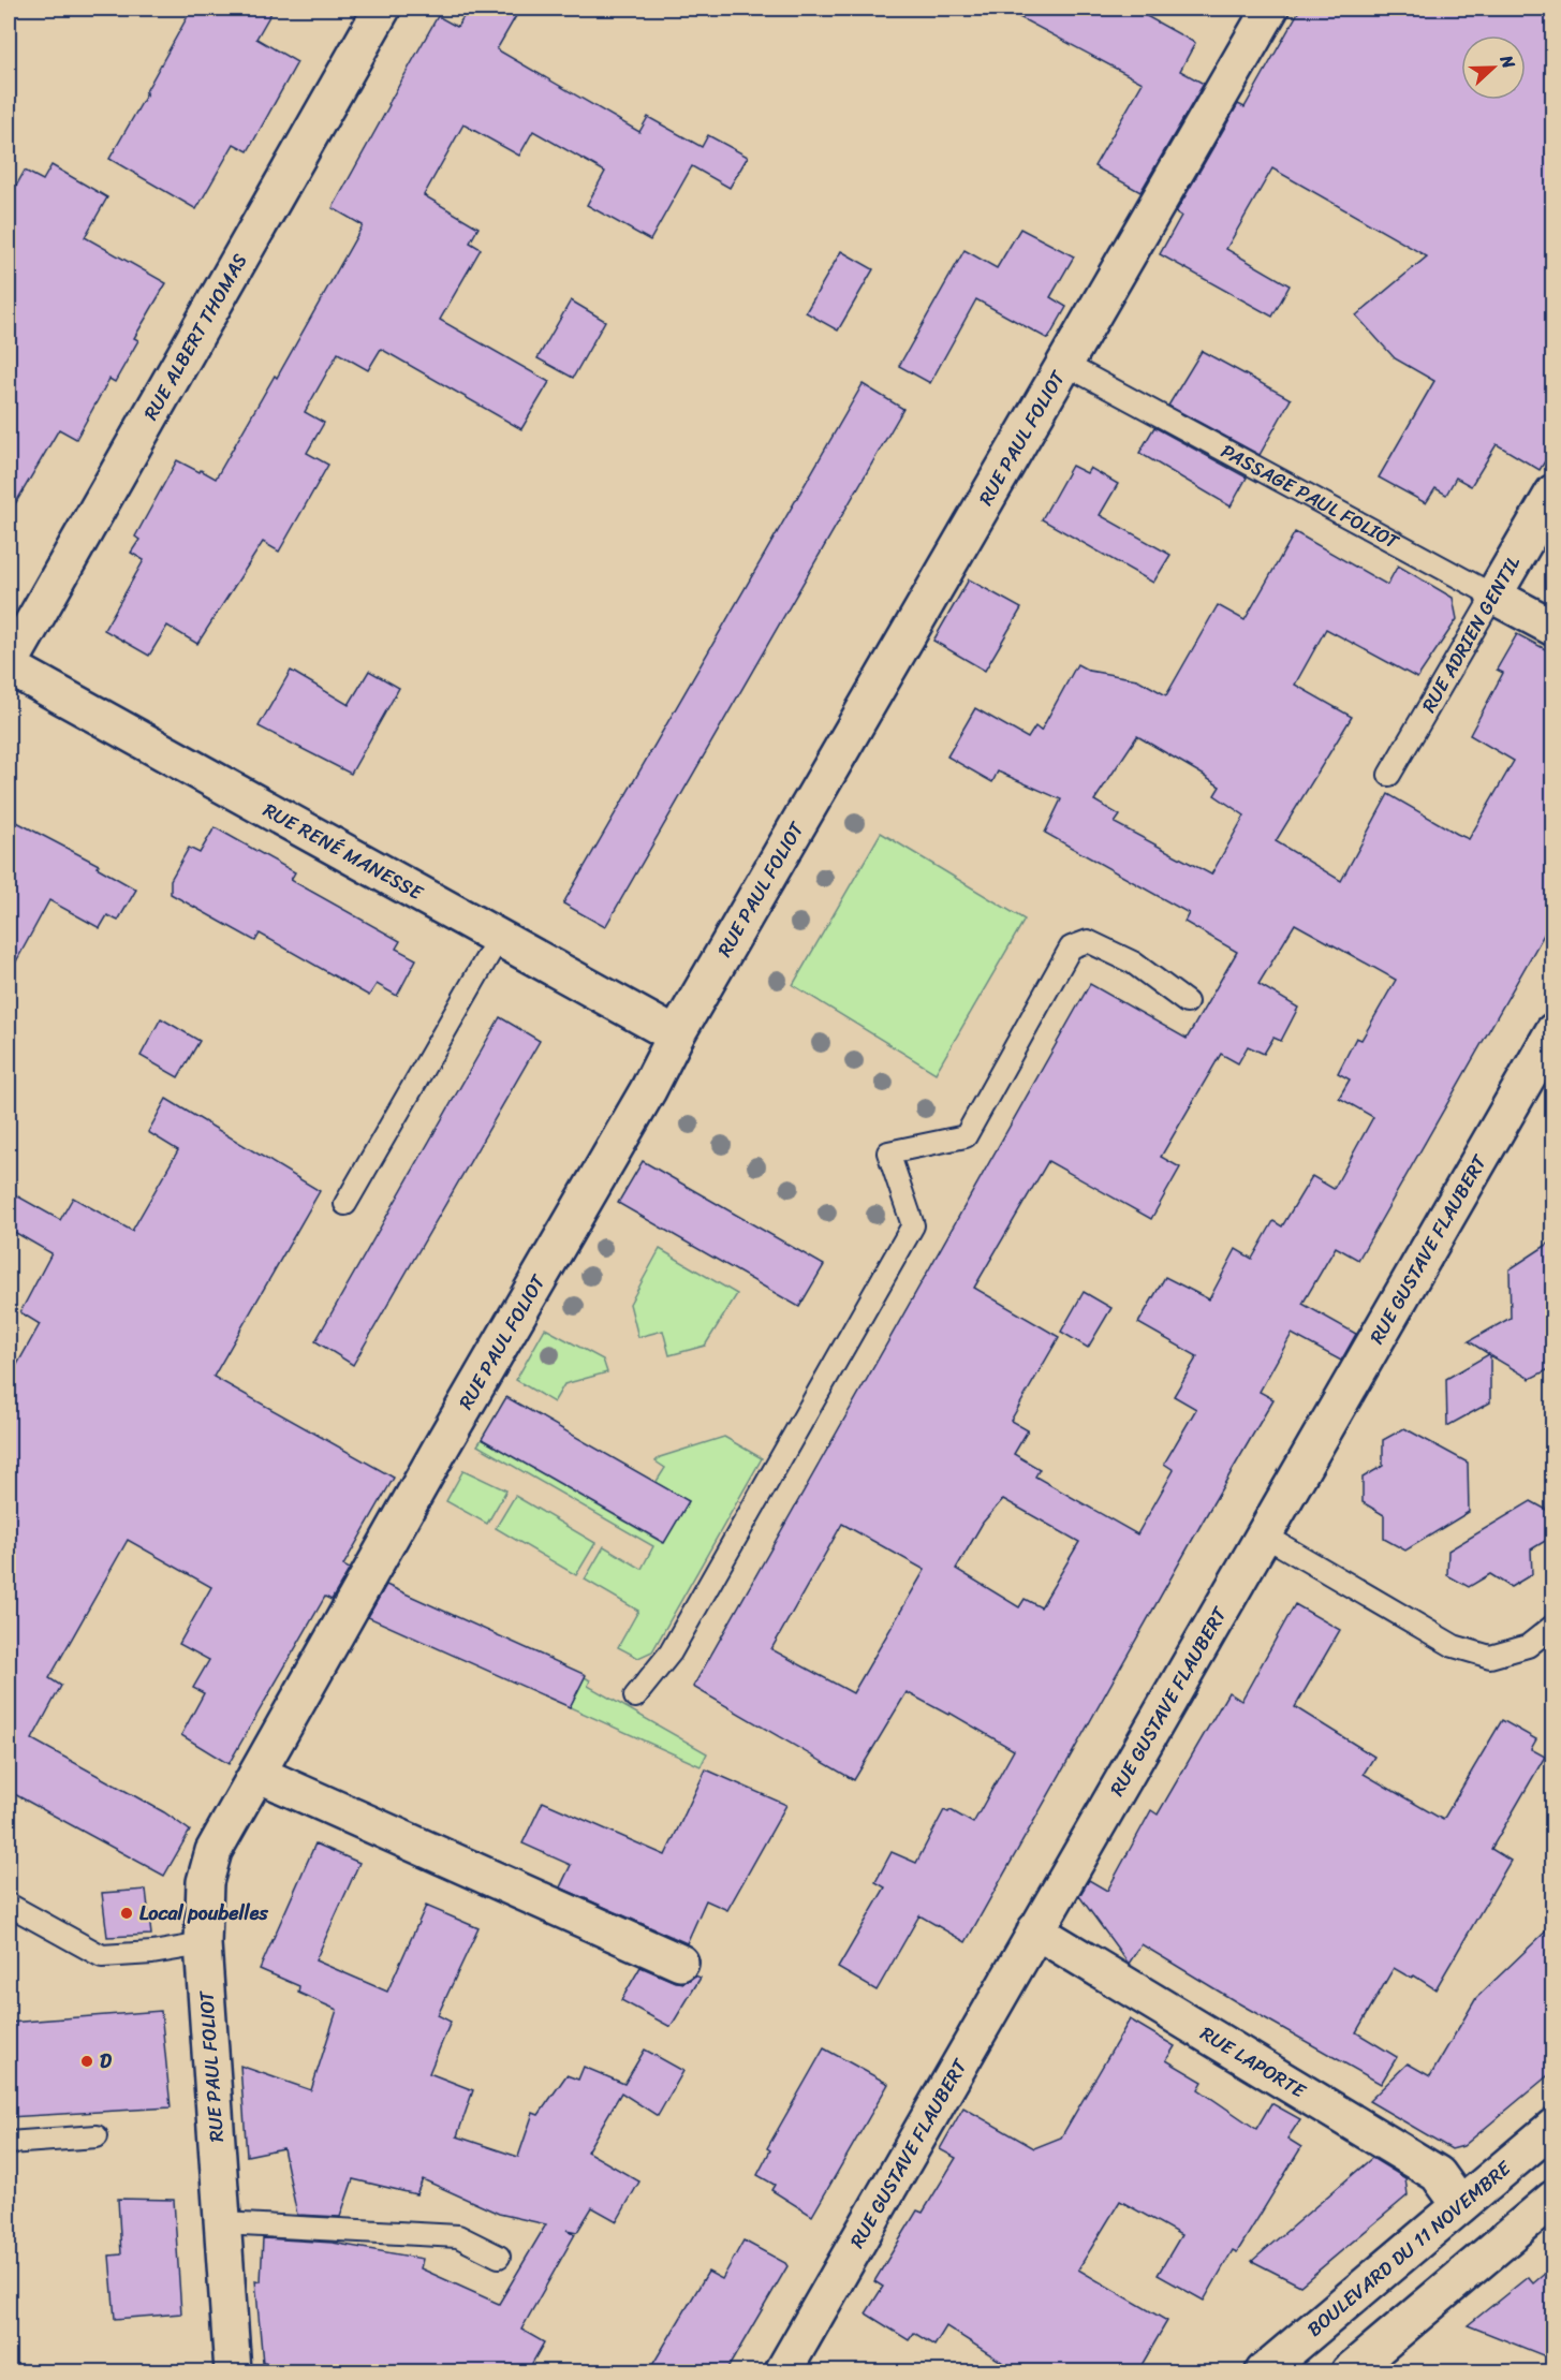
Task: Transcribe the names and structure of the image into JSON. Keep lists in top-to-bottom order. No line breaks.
{"streets":{"street":["RUE ALBERT THOMAS","RUE PAUL FOLIOT","PASSAGE PAUL FOLIOT","RUE ADRIEN GENTIL","RUE RENÉ MANESSE","RUE GUSTAVE FLAUBERT","RUE LAPORTE","BOULEVARD DU 11 NOVEMBRE"]},"crossings":[["RUE ALBERT THOMAS","RUE RENÉ MANESSE"],["RUE PAUL FOLIOT","PASSAGE PAUL FOLIOT"],["RUE PAUL FOLIOT","RUE RENÉ MANESSE"],["PASSAGE PAUL FOLIOT","RUE ADRIEN GENTIL"],["RUE GUSTAVE FLAUBERT","RUE LAPORTE"],["RUE LAPORTE","BOULEVARD DU 11 NOVEMBRE"]],"places":["Local poubelles","D"],"north":"right"}
